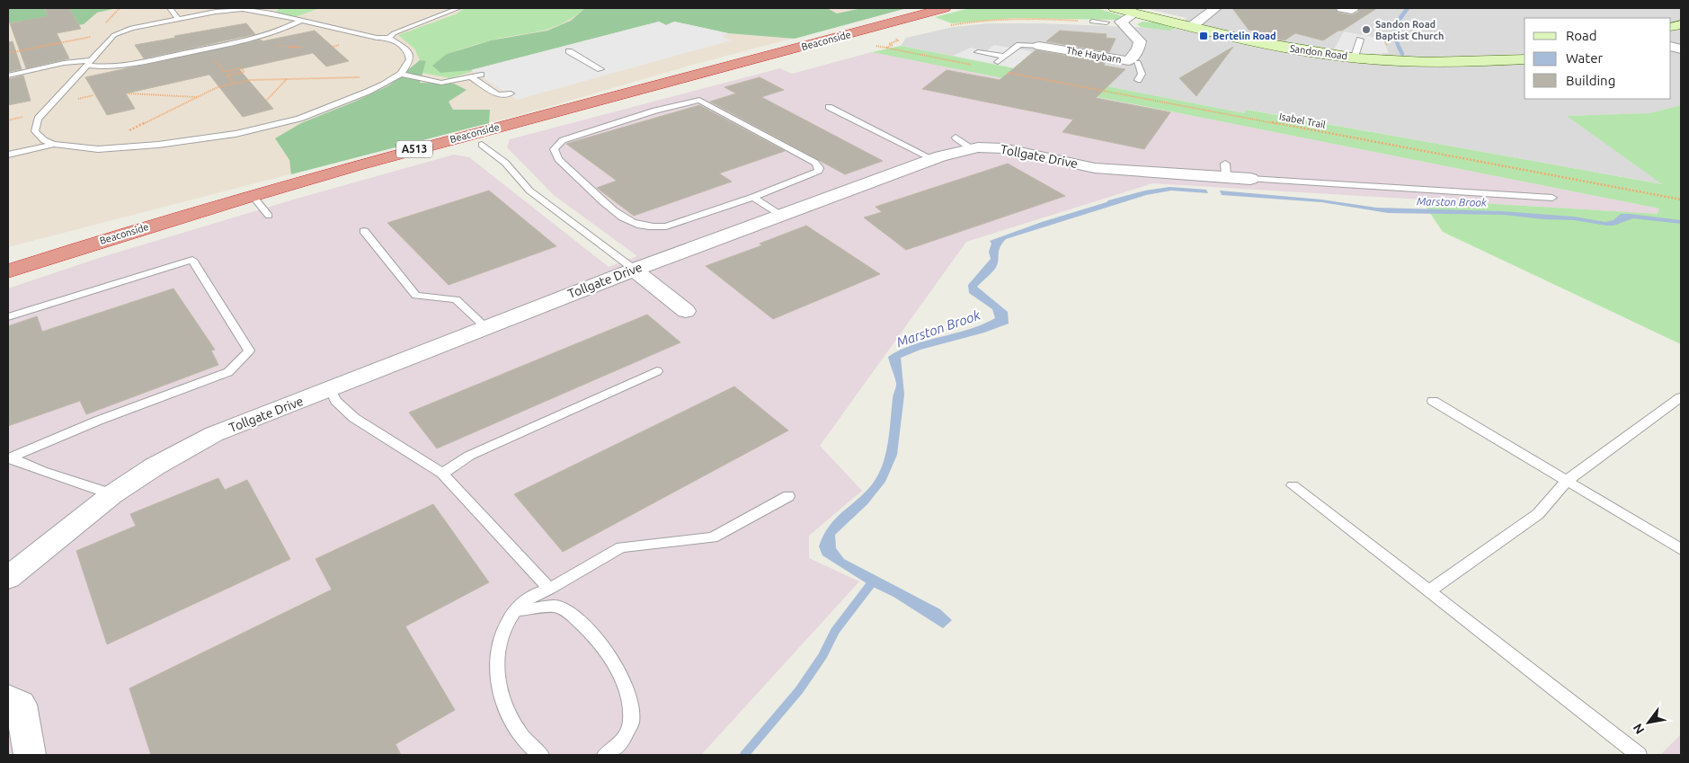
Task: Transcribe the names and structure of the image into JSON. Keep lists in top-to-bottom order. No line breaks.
{"streets":{"highway":["Beaconside","A513"],"main road":["Sandon Road"],"street":["The Haybarn","Tollgate Drive"],"path":["Isabel Trail"]},"crossings":[["Sandon Road","The Haybarn"]],"water":["Marston Brook"],"places":{"other":["Sandon Road Baptist Church"],"transit":["Bertelin Road"]},"legend":["Road","Water","Building"],"north":"bottom left"}
